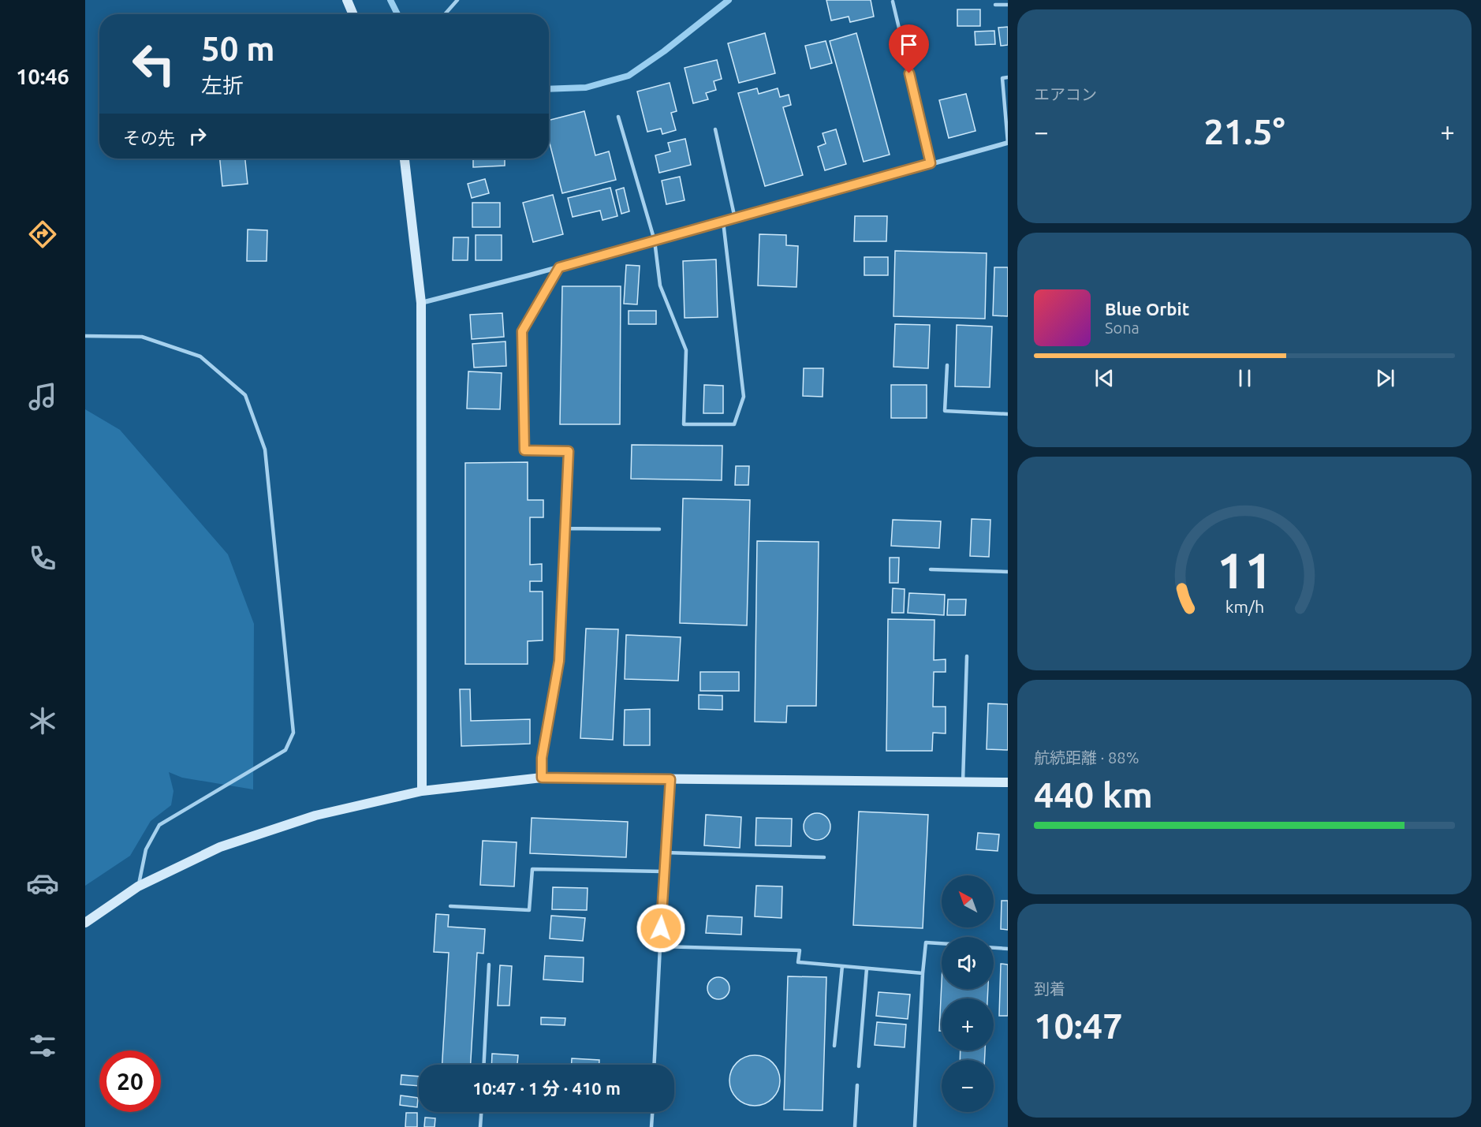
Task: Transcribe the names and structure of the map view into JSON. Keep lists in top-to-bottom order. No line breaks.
{"north":"top left","page":{"tabs":"10:46","tile":["エアコン",["航続距離 · 88%","440 km"],["到着","10:47"]],"turn":["50 m","左折"],"heat":["−","21.5°","+"],"then":"その先","song":["Blue Orbit","Sona"],"map_buttons":["+","−"],"limit":"20","trip":"10:47 · 1 分 · 410 m","gauge":["11","km/h"]}}
